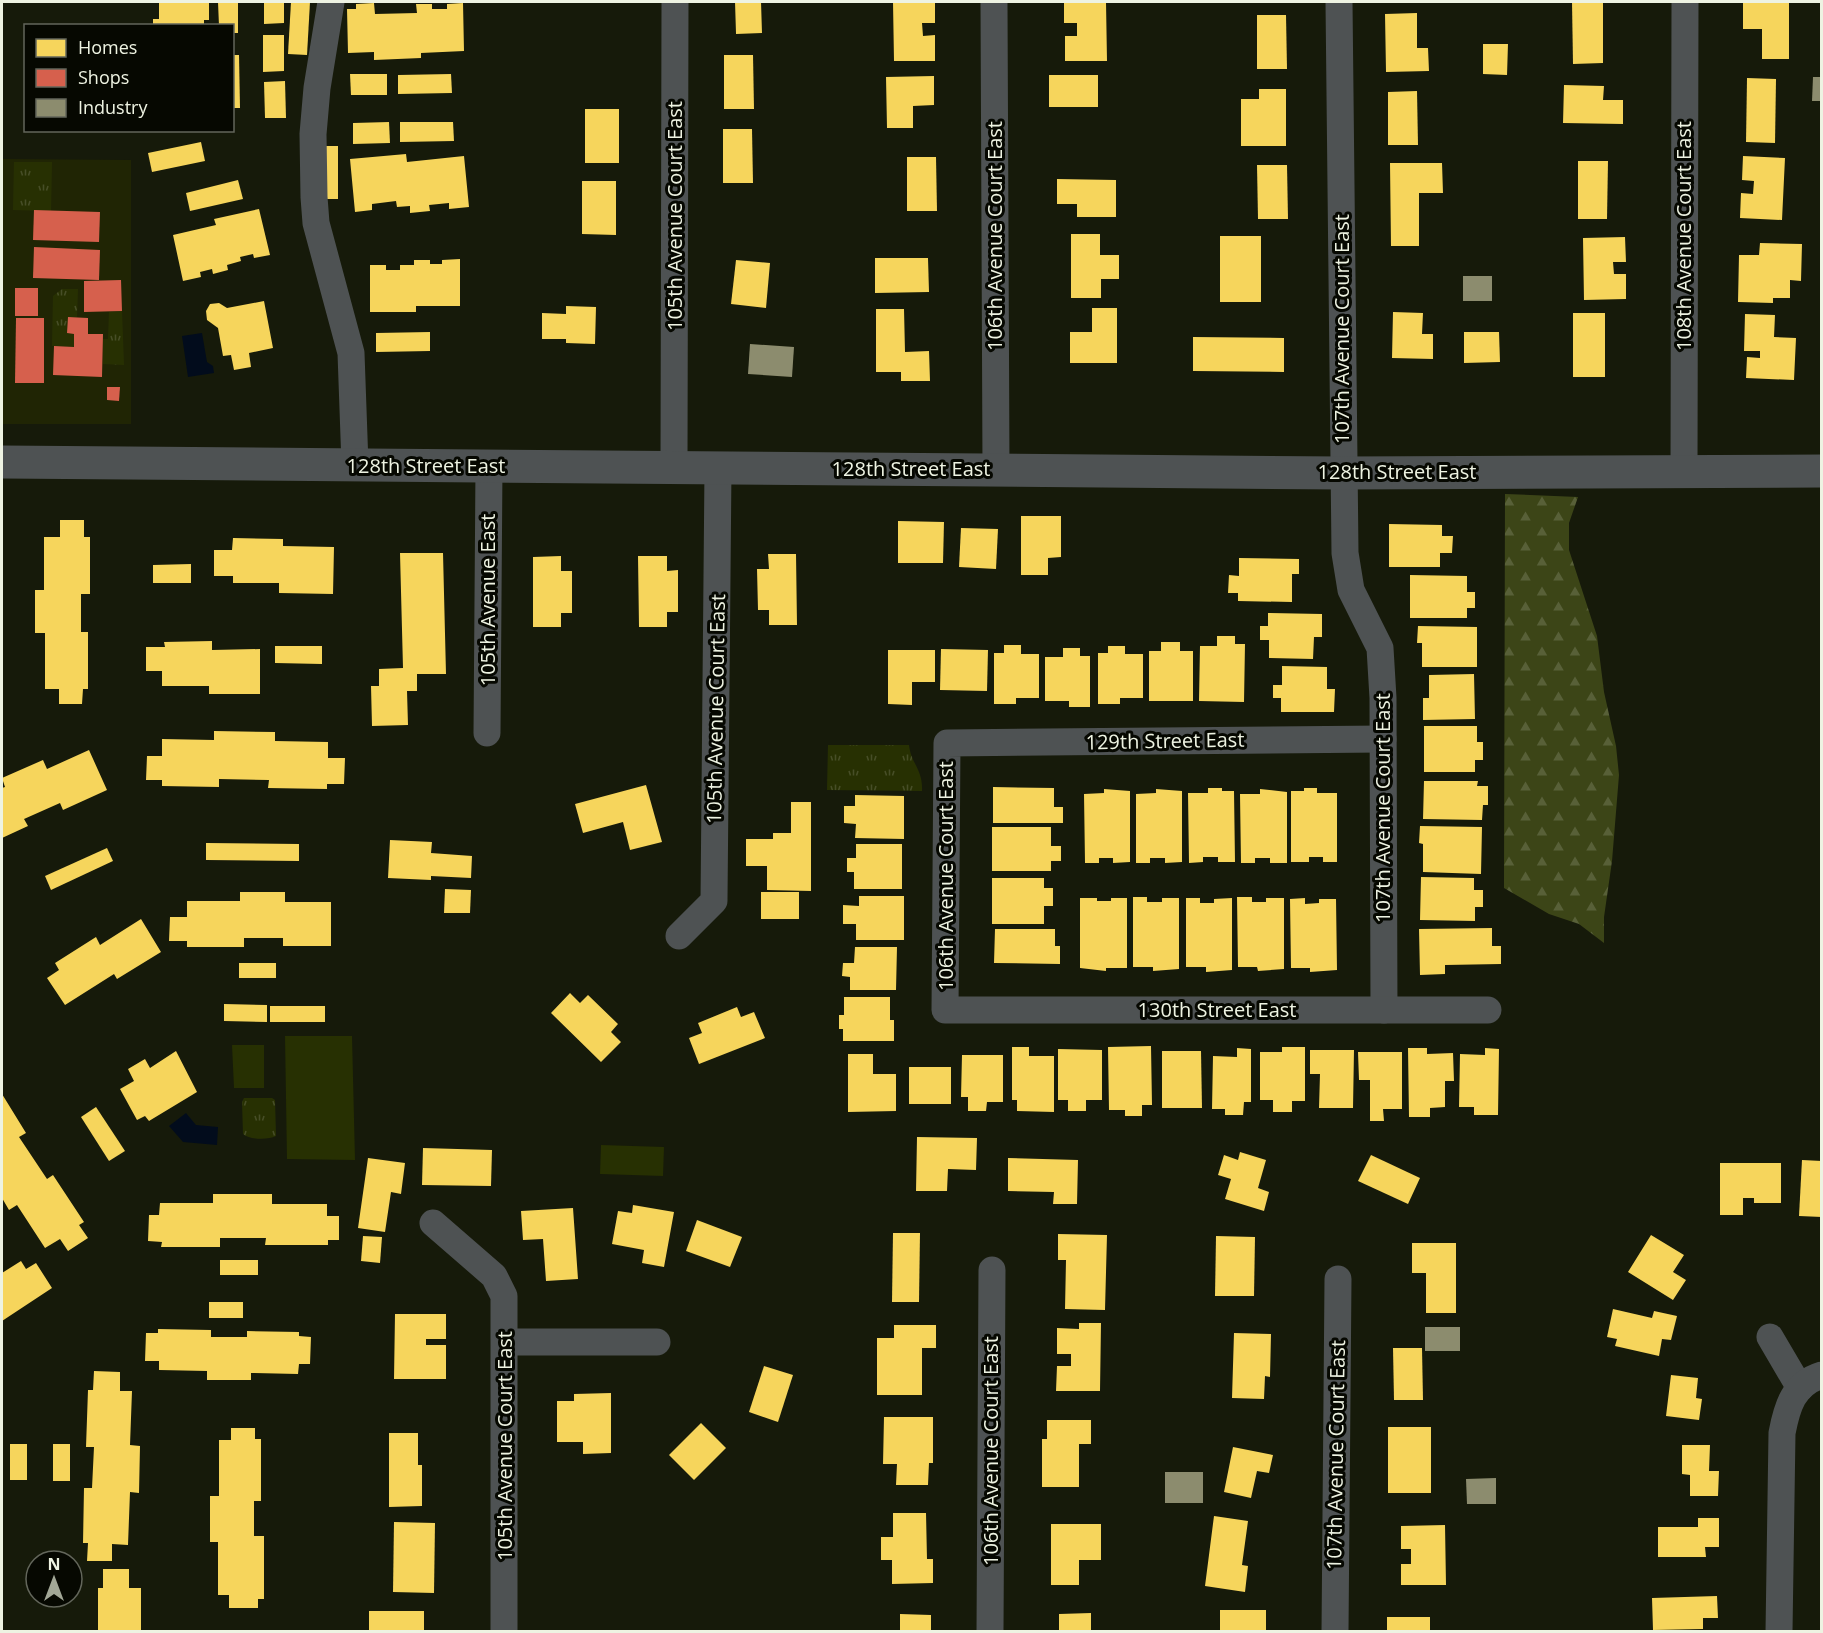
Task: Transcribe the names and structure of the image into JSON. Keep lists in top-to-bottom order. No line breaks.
{"streets":{"street":["105th Avenue Court East","106th Avenue Court East","108th Avenue Court East","107th Avenue Court East","128th Street East","105th Avenue East","129th Street East","130th Street East"]},"crossings":[["105th Avenue Court East","128th Street East"],["106th Avenue Court East","128th Street East"],["106th Avenue Court East","129th Street East"],["106th Avenue Court East","130th Street East"],["108th Avenue Court East","128th Street East"],["107th Avenue Court East","128th Street East"],["107th Avenue Court East","129th Street East"],["107th Avenue Court East","130th Street East"],["128th Street East","105th Avenue East"]],"legend":["Homes","Shops","Industry"],"north":"top"}
